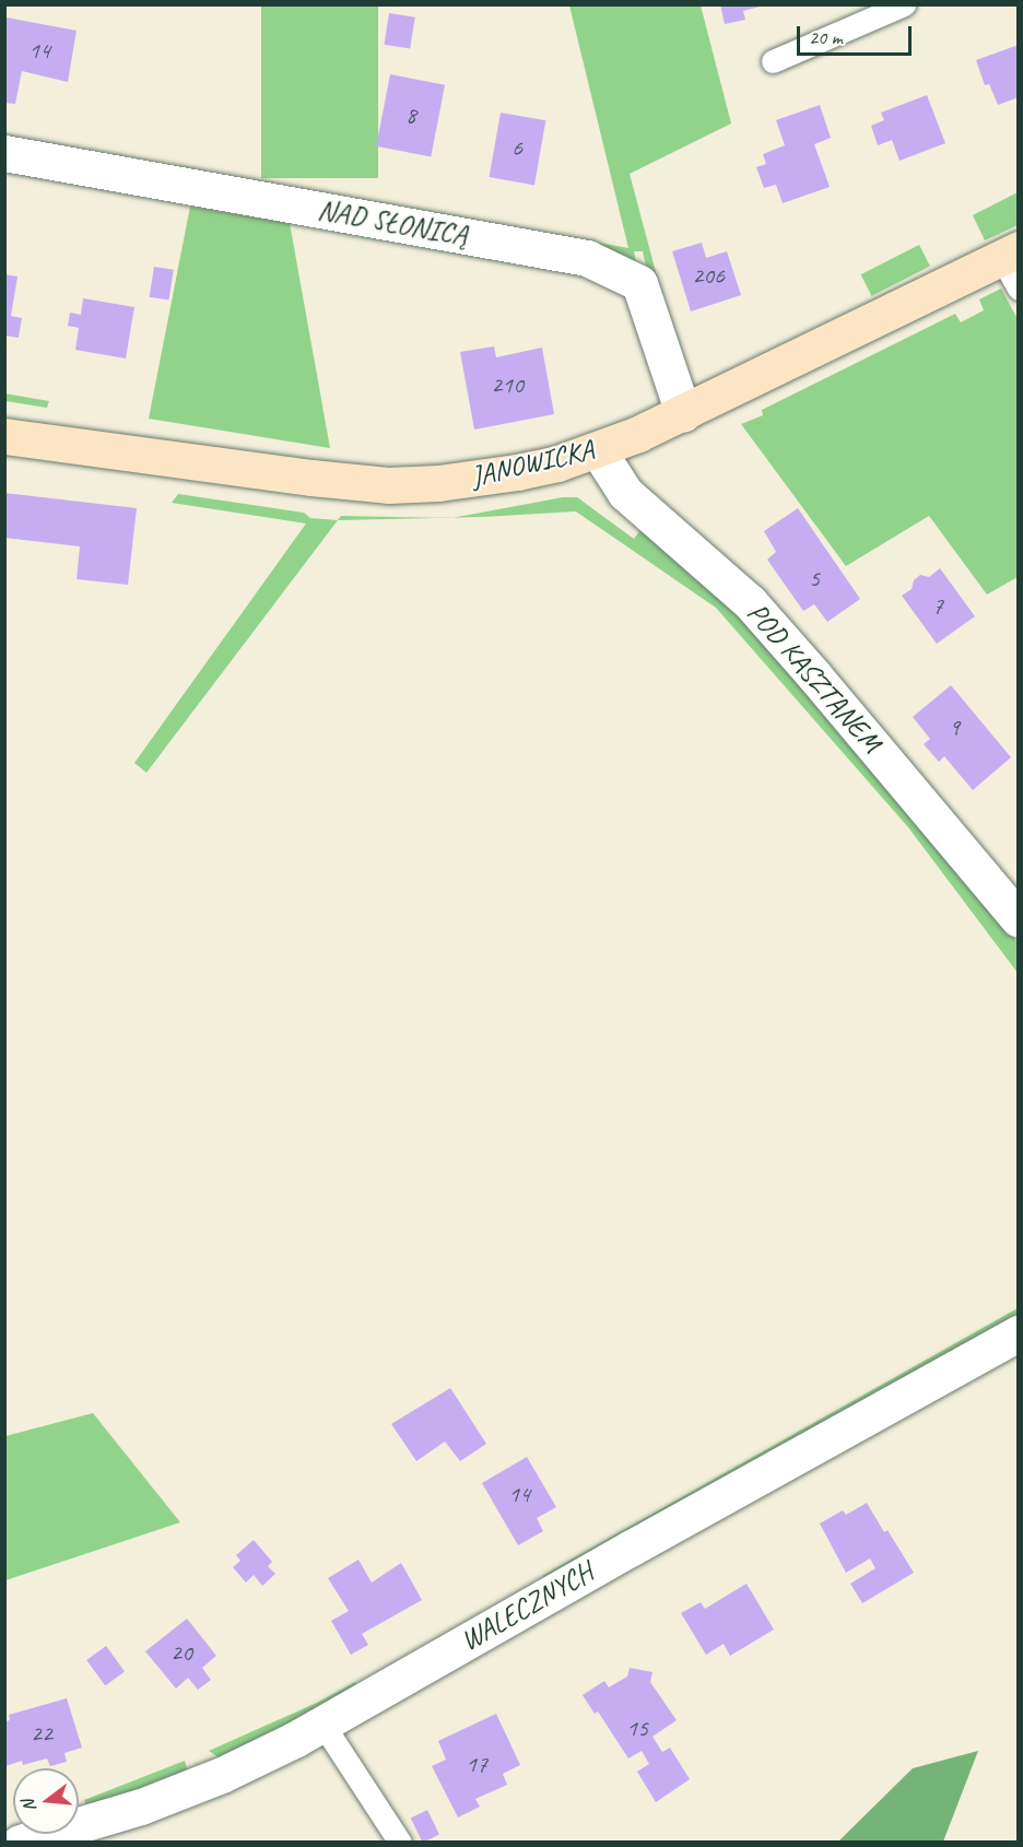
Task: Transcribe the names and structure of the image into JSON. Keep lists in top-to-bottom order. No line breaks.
{"streets":{"street":["NAD SŁONICĄ","JANOWICKA","POD KASZTANEM","WALECZNYCH"]},"crossings":[["NAD SŁONICĄ","JANOWICKA"],["JANOWICKA","POD KASZTANEM"]],"house_numbers":["14","8","6","206","210","5","7","9","14","20","15","22","17"],"scale_bar":"20 m","north":"left"}
